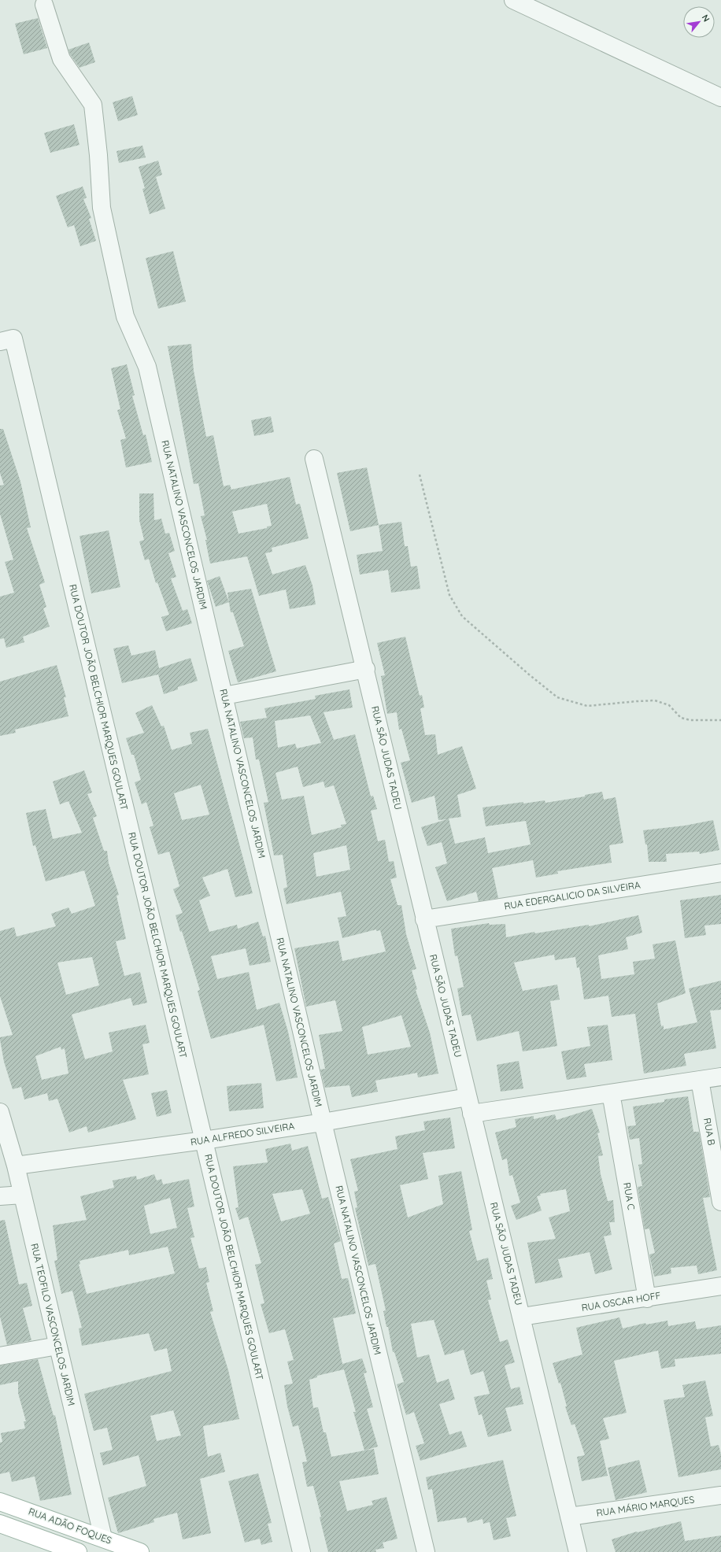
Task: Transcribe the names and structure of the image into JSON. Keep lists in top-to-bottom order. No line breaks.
{"streets":{"main road":["RUA ADÃO FOQUES"],"street":["RUA NATALINO VASCONCELOS JARDIM","RUA DOUTOR JOÃO BELCHIOR MARQUES GOULART","RUA SÃO JUDAS TADEU","RUA EDERGALICIO DA SILVEIRA","RUA B","RUA ALFREDO SILVEIRA","RUA C","RUA OSCAR HOFF","RUA TEOFILO VASCONCELOS JARDIM","RUA MÁRIO MARQUES"]},"crossings":[["RUA NATALINO VASCONCELOS JARDIM","RUA ALFREDO SILVEIRA"],["RUA DOUTOR JOÃO BELCHIOR MARQUES GOULART","RUA ALFREDO SILVEIRA"],["RUA SÃO JUDAS TADEU","RUA EDERGALICIO DA SILVEIRA"],["RUA SÃO JUDAS TADEU","RUA ALFREDO SILVEIRA"],["RUA SÃO JUDAS TADEU","RUA OSCAR HOFF"],["RUA SÃO JUDAS TADEU","RUA MÁRIO MARQUES"],["RUA ALFREDO SILVEIRA","RUA TEOFILO VASCONCELOS JARDIM"],["RUA C","RUA OSCAR HOFF"],["RUA TEOFILO VASCONCELOS JARDIM","RUA ADÃO FOQUES"]],"north":"top right"}
